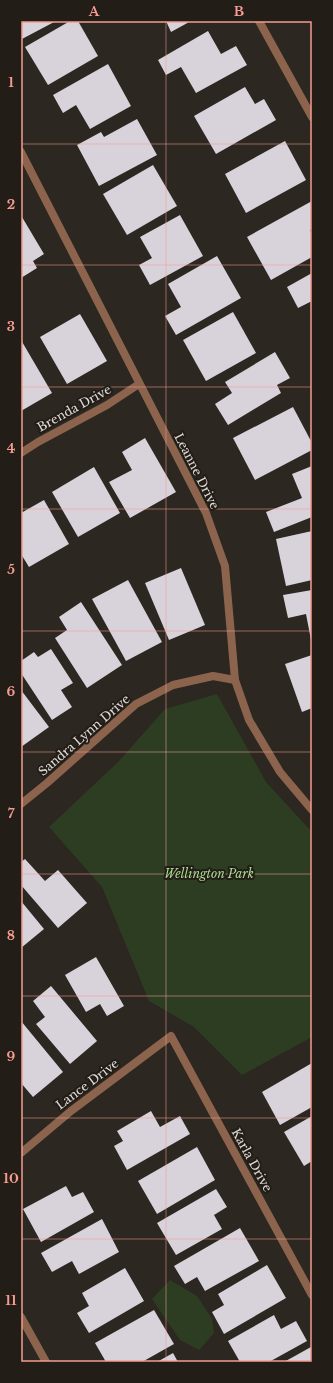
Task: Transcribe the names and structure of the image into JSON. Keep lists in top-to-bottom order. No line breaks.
{"streets":{"street":["Brenda Drive","Leanne Drive","Sandra Lynn Drive","Lance Drive","Karla Drive"]},"crossings":[["Brenda Drive","Leanne Drive"],["Leanne Drive","Sandra Lynn Drive"],["Lance Drive","Karla Drive"]],"parks":["Wellington Park"],"grid":{"columns":["A","B"],"rows":["1","2","3","4","5","6","7","8","9","10","11"]}}
